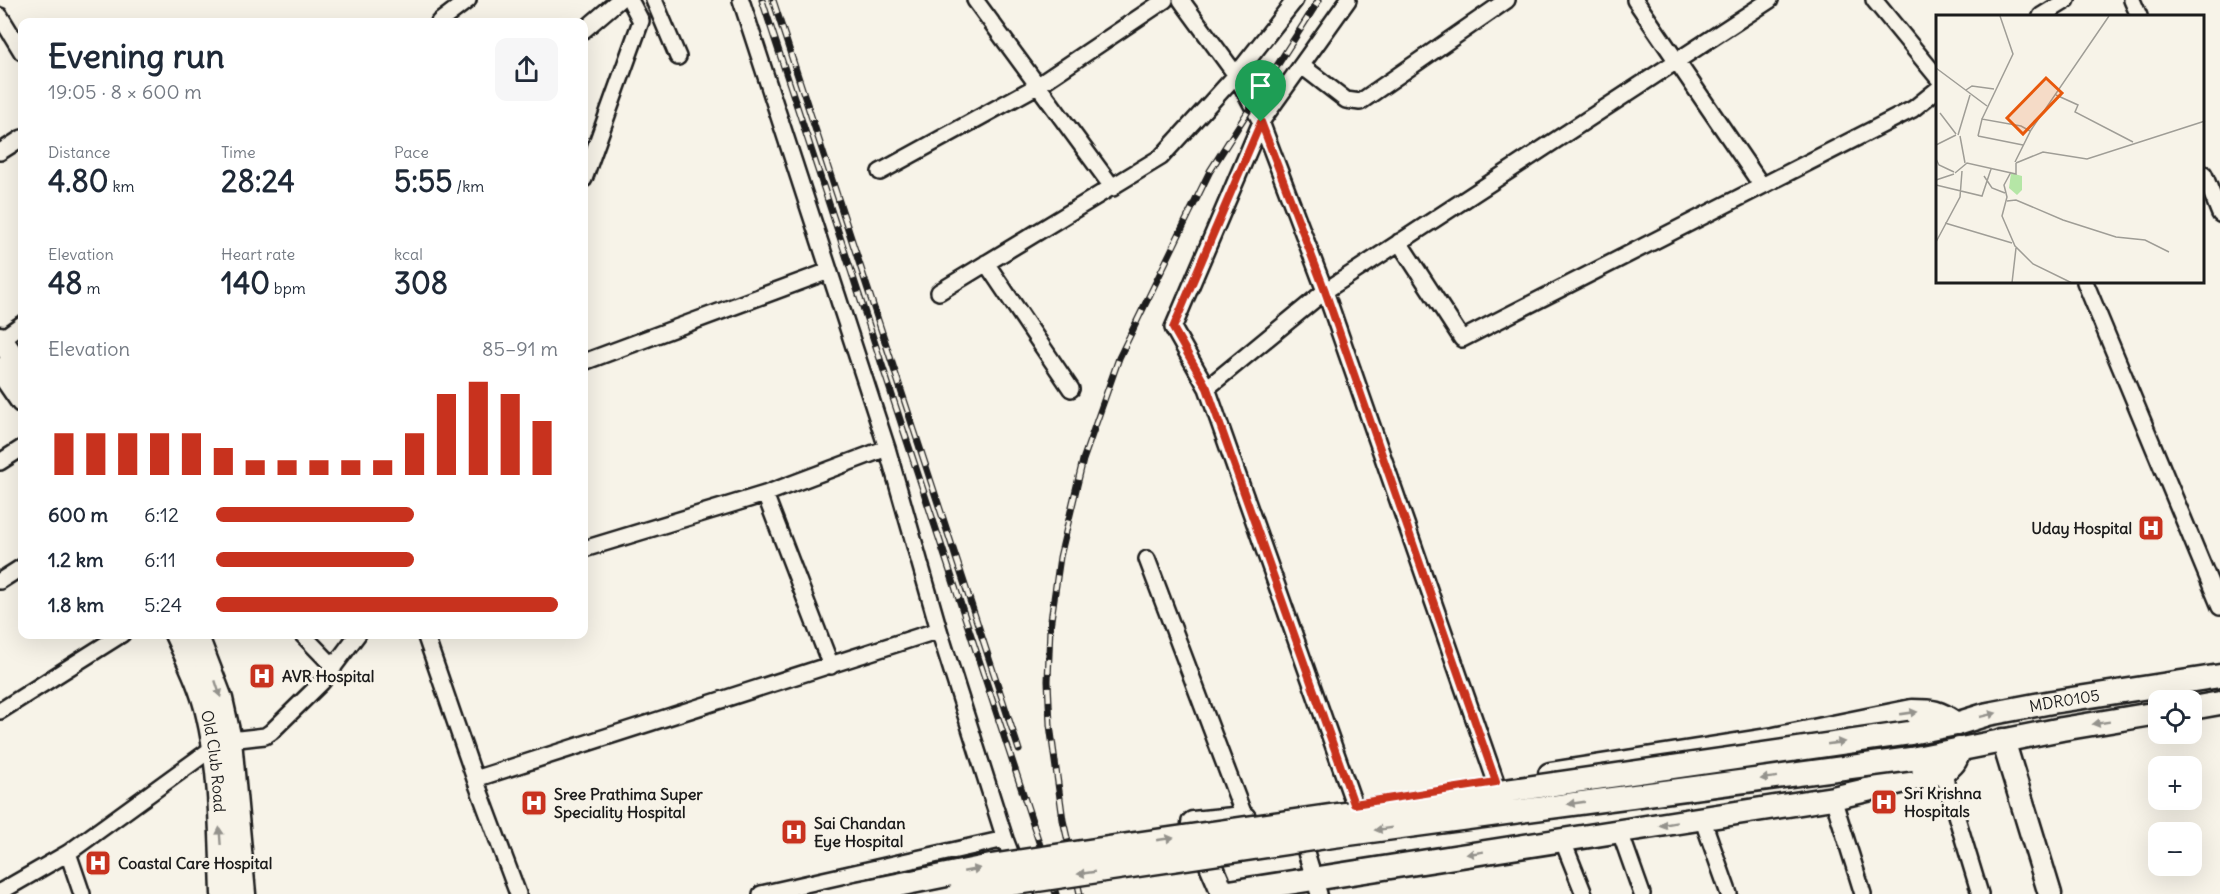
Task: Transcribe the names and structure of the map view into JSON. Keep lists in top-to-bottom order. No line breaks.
{"streets":{"main road":["MDR0105","Old Club Road"]},"places":{"hospital":["Uday Hospital","AVR Hospital","Sri Krishna Hospitals","Sree Prathima Super Speciality Hospital","Sai Chandan Eye Hospital","Coastal Care Hospital"]},"page":{"heading":["Evening run","19:05 · 8 × 600 m"],"stats":[["Distance","4.80 km"],["Time","28:24"],["Pace","5:55 /km"],["Elevation","48 m"],["Heart rate","140 bpm"],["kcal","308"]],"chart":["Elevation","85–91 m"],"list":[{"name":"600 m","note":"6:12"},{"name":"1.2 km","note":"6:11"},{"name":"1.8 km","note":"5:24"}],"map_buttons":["+","−"]}}
